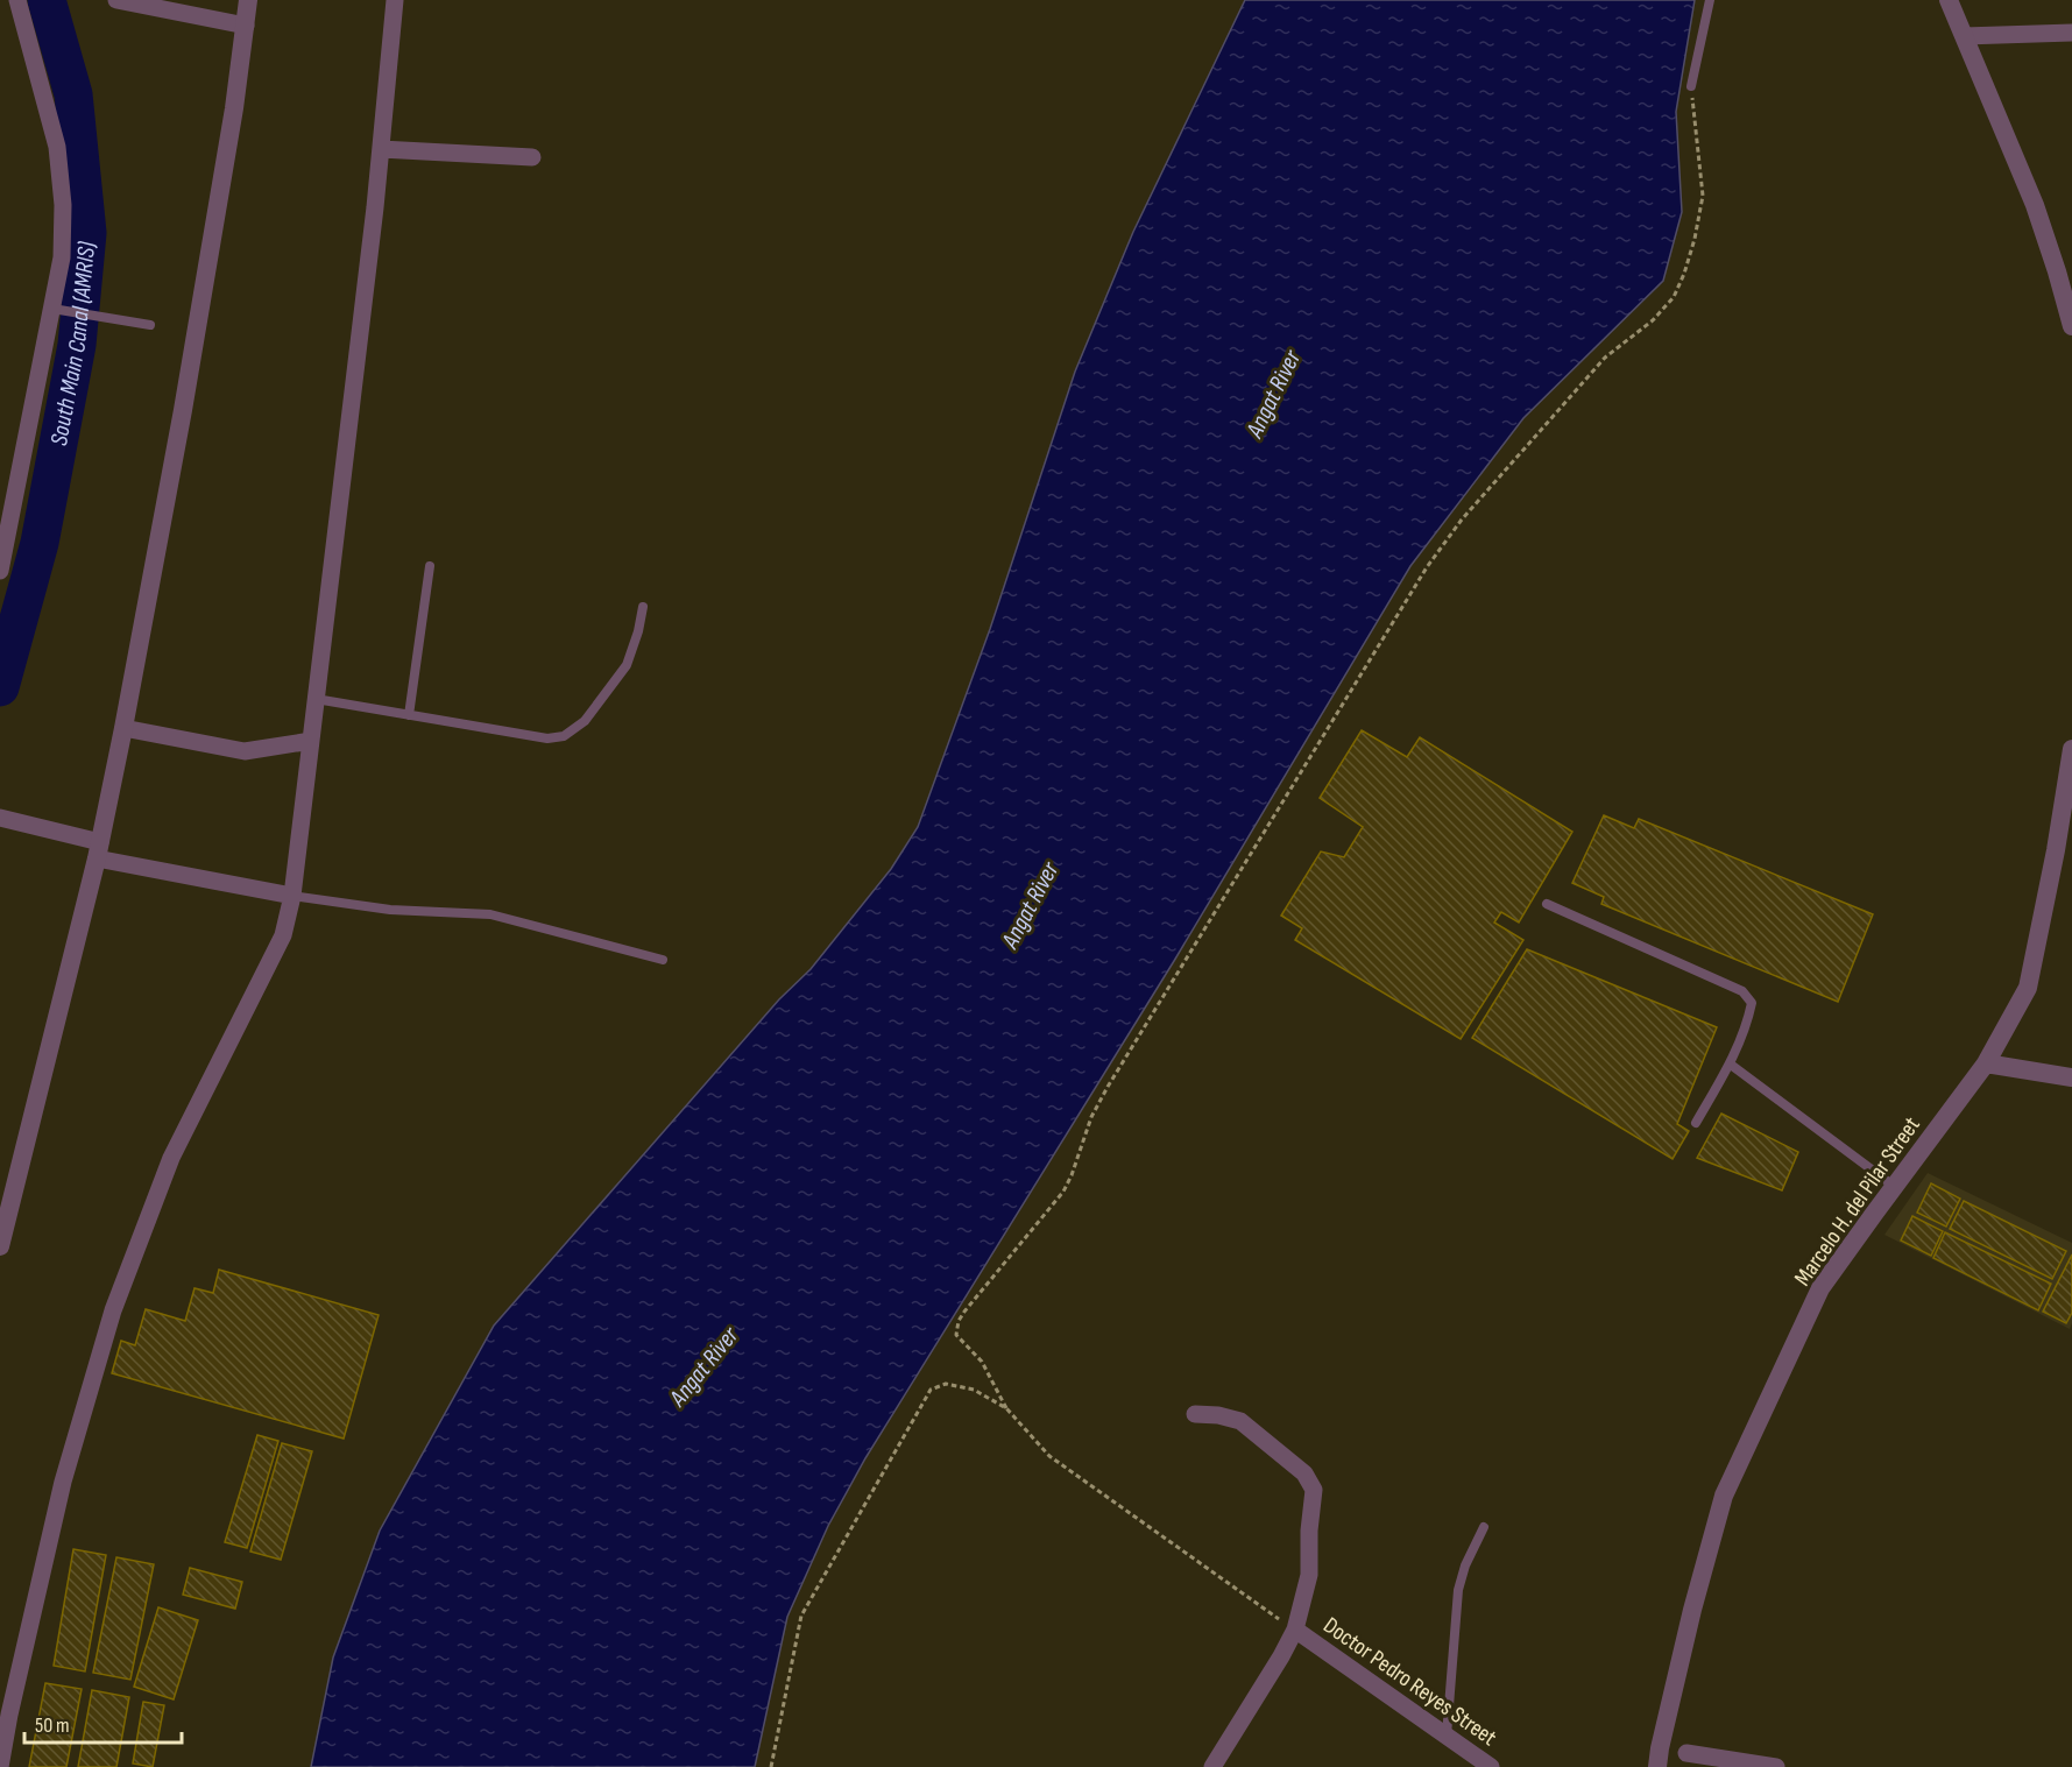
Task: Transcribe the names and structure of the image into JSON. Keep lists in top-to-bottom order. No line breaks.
{"streets":{"street":["Marcelo H. del Pilar Street","Doctor Pedro Reyes Street"]},"water":["South Main Canal (AMRIS)","Angat River"],"scale_bar":"50 m"}
